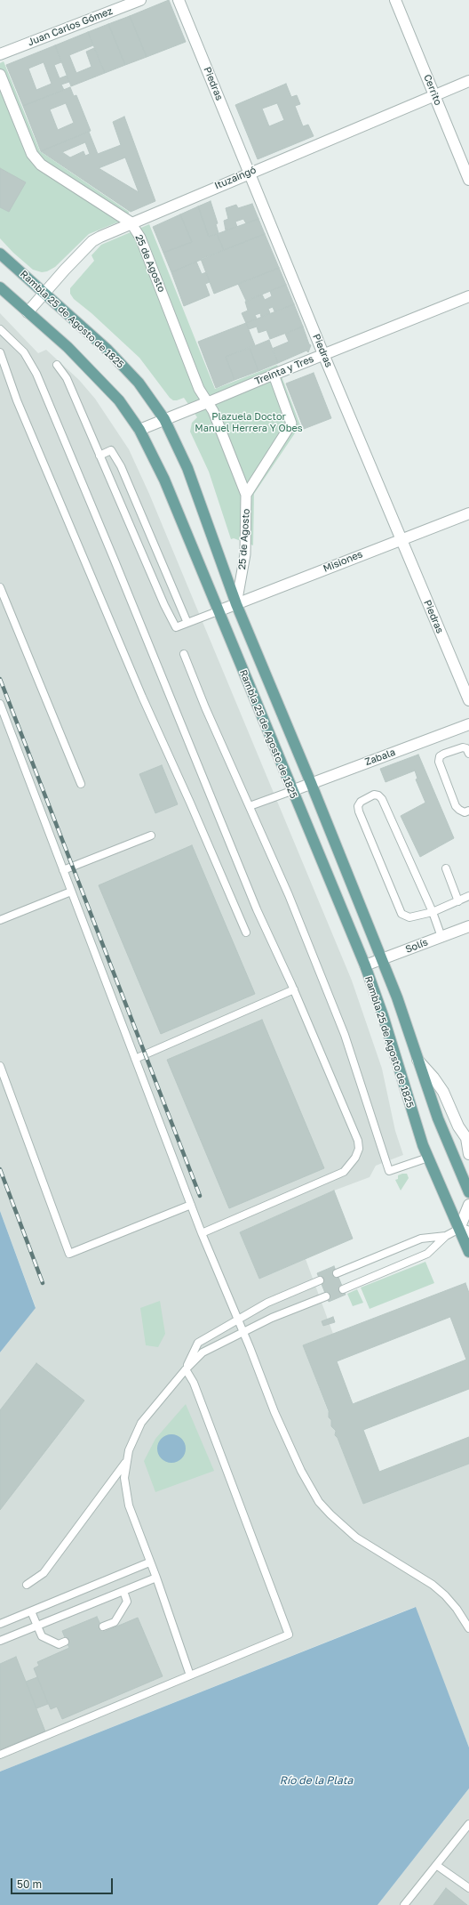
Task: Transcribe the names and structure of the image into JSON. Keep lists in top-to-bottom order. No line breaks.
{"streets":{"main road":["Rambla 25 de Agosto de 1825"],"street":["Juan Carlos Gómez","Piedras","Cerrito","Ituzaingó","25 de Agosto","Treinta y Tres","Misiones","Zabala","Solís"]},"crossings":[["Piedras","Ituzaingó"],["Piedras","Treinta y Tres"],["Piedras","Misiones"],["Cerrito","Ituzaingó"],["Ituzaingó","25 de Agosto"],["Ituzaingó","Rambla 25 de Agosto de 1825"],["25 de Agosto","Rambla 25 de Agosto de 1825"],["25 de Agosto","Treinta y Tres"],["25 de Agosto","Misiones"],["Rambla 25 de Agosto de 1825","Treinta y Tres"],["Rambla 25 de Agosto de 1825","Misiones"],["Rambla 25 de Agosto de 1825","Zabala"],["Rambla 25 de Agosto de 1825","Solís"]],"water":["Río de la Plata"],"parks":["Plazuela Doctor Manuel Herrera Y Obes"],"scale_bar":"50 m"}
